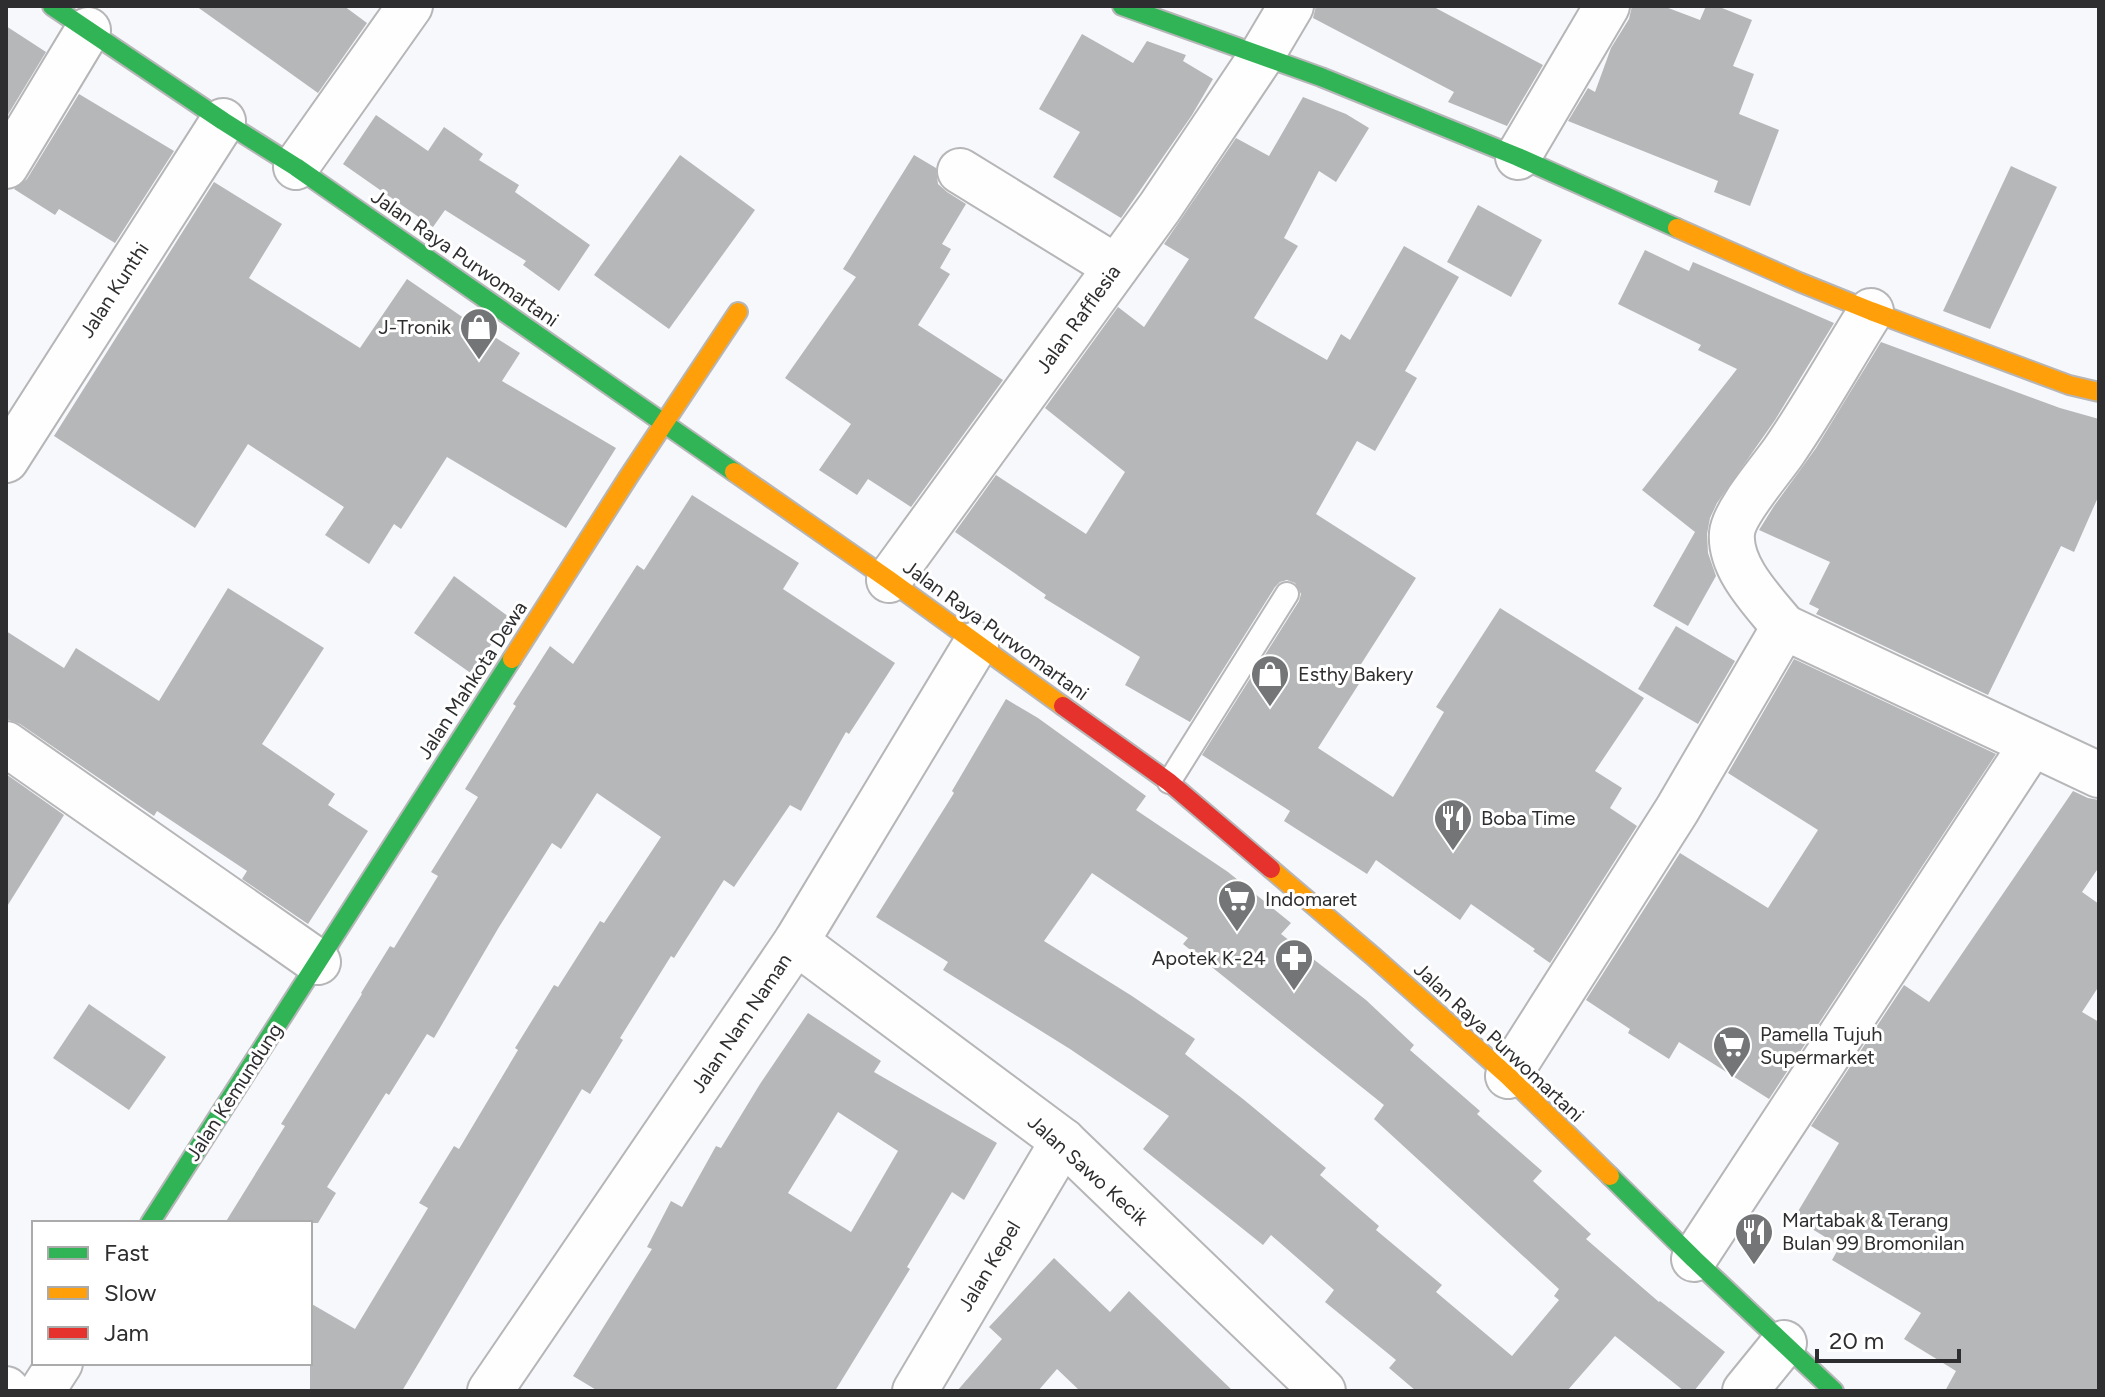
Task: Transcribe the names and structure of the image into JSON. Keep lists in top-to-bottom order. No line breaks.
{"streets":{"street":["Jalan Raya Purwomartani","Jalan Kunthi","Jalan Rafflesia","Jalan Mahkota Dewa","Jalan Nam Naman","Jalan Kemundung","Jalan Sawo Kecik","Jalan Kepel"]},"crossings":[["Jalan Raya Purwomartani","Jalan Kunthi"],["Jalan Raya Purwomartani","Jalan Rafflesia"],["Jalan Raya Purwomartani","Jalan Mahkota Dewa"],["Jalan Raya Purwomartani","Jalan Nam Naman"],["Jalan Mahkota Dewa","Jalan Kemundung"],["Jalan Nam Naman","Jalan Sawo Kecik"],["Jalan Sawo Kecik","Jalan Kepel"]],"places":{"shop":["J-Tronik","Esthy Bakery"],"restaurant":["Boba Time","Martabak & Terang Bulan 99 Bromonilan"],"supermarket":["Indomaret","Pamella Tujuh Supermarket"],"pharmacy":["Apotek K-24"]},"legend":["Fast","Slow","Jam"],"scale_bar":"20 m"}
